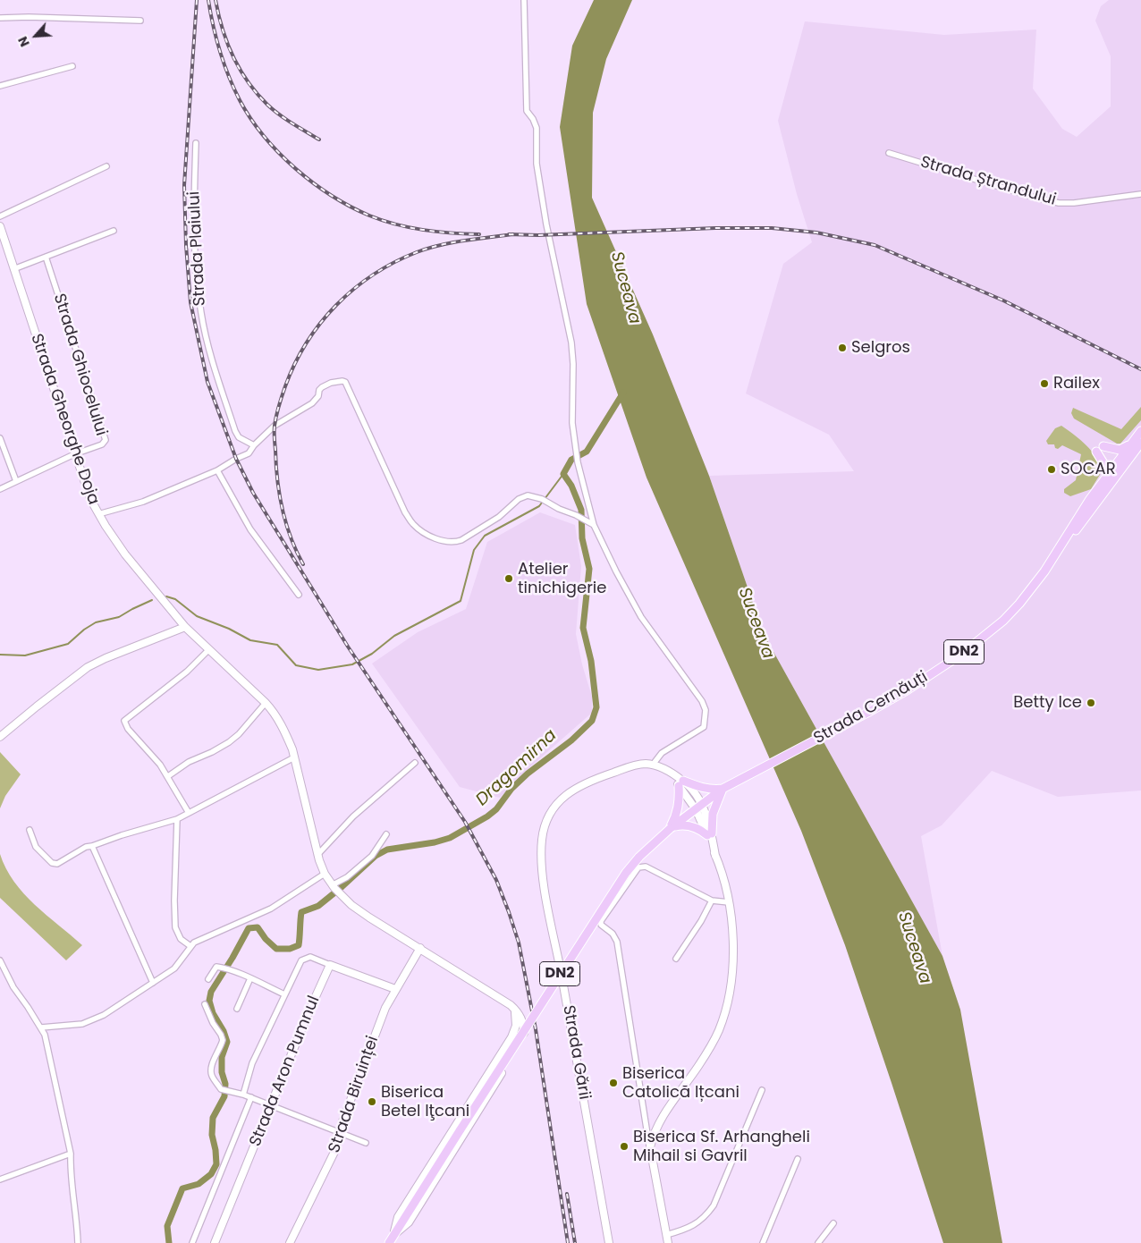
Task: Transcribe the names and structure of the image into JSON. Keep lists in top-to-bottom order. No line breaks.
{"streets":{"main road":["DN2","Strada Cernăuți"],"street":["Strada Ștrandului","Strada Plaiului","Strada Ghiocelului","Strada Gheorghe Doja","Strada Gării","Strada Aron Pumnul","Strada Biruinței"]},"crossings":[["Strada Ghiocelului","Strada Gheorghe Doja"],["Strada Gheorghe Doja","Strada Biruinței"],["DN2","Strada Cernăuți"]],"water":["Suceava","Dragomirna"],"places":["Selgros","Railex","SOCAR","Atelier tinichigerie","Betty Ice","Biserica Catolică Ițcani","Biserica Betel Iţcani","Biserica Sf. Arhangheli Mihail si Gavril"],"north":"bottom left"}
